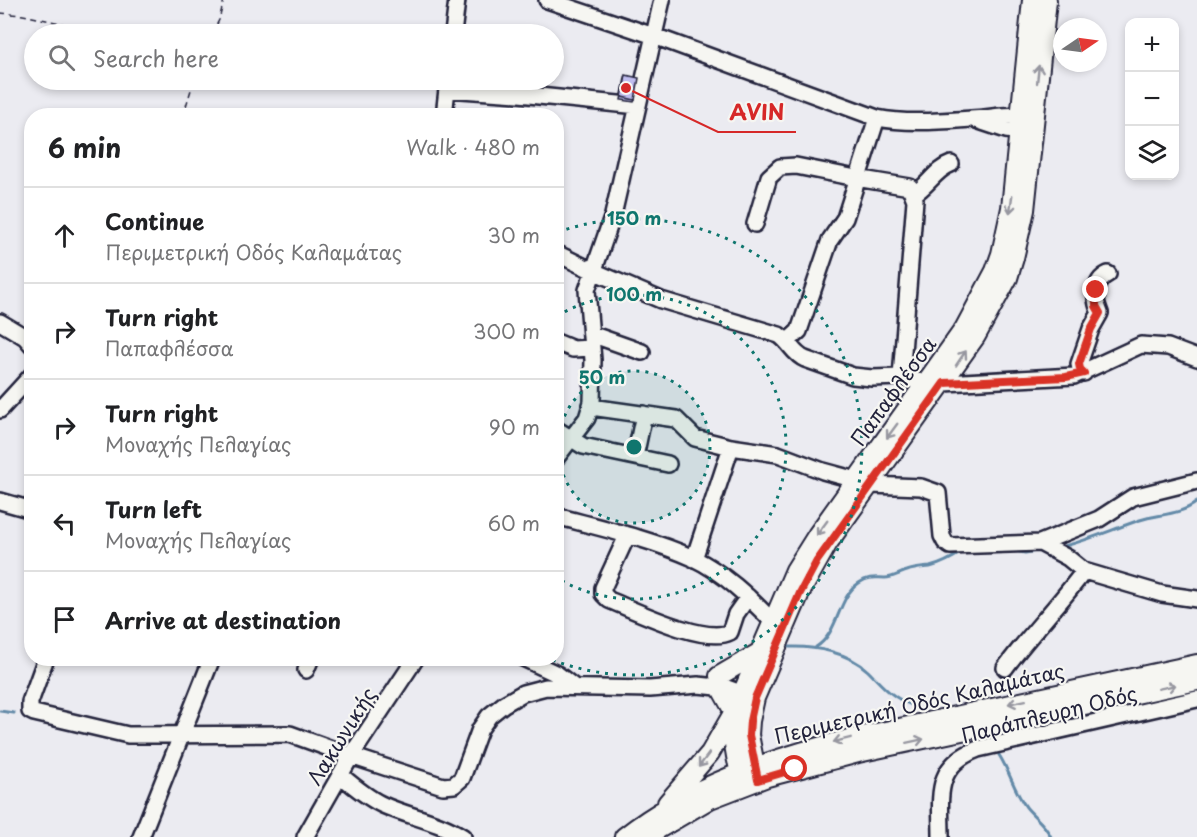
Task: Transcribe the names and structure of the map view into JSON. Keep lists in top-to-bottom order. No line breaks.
{"streets":{"main road":["Παπαφλέσσα","Περιμετρική Οδός Καλαμάτας"],"street":["Παράπλευρη Οδός","Λακωνικής"]},"crossings":[["Παπαφλέσσα","Περιμετρική Οδός Καλαμάτας"]],"places":["AVIN"],"north":"right","page":{"map_buttons":["+","−"],"search":"Search here","heading":["6 min","Walk · 480 m"],"list":[["Continue","Περιμετρική Οδός Καλαμάτας","30 m"],["Turn right","Παπαφλέσσα","300 m"],["Turn right","Μοναχής Πελαγίας","90 m"],["Turn left","Μοναχής Πελαγίας","60 m"],"Arrive at destination"]},"rings":["150 m","100 m","50 m"]}
